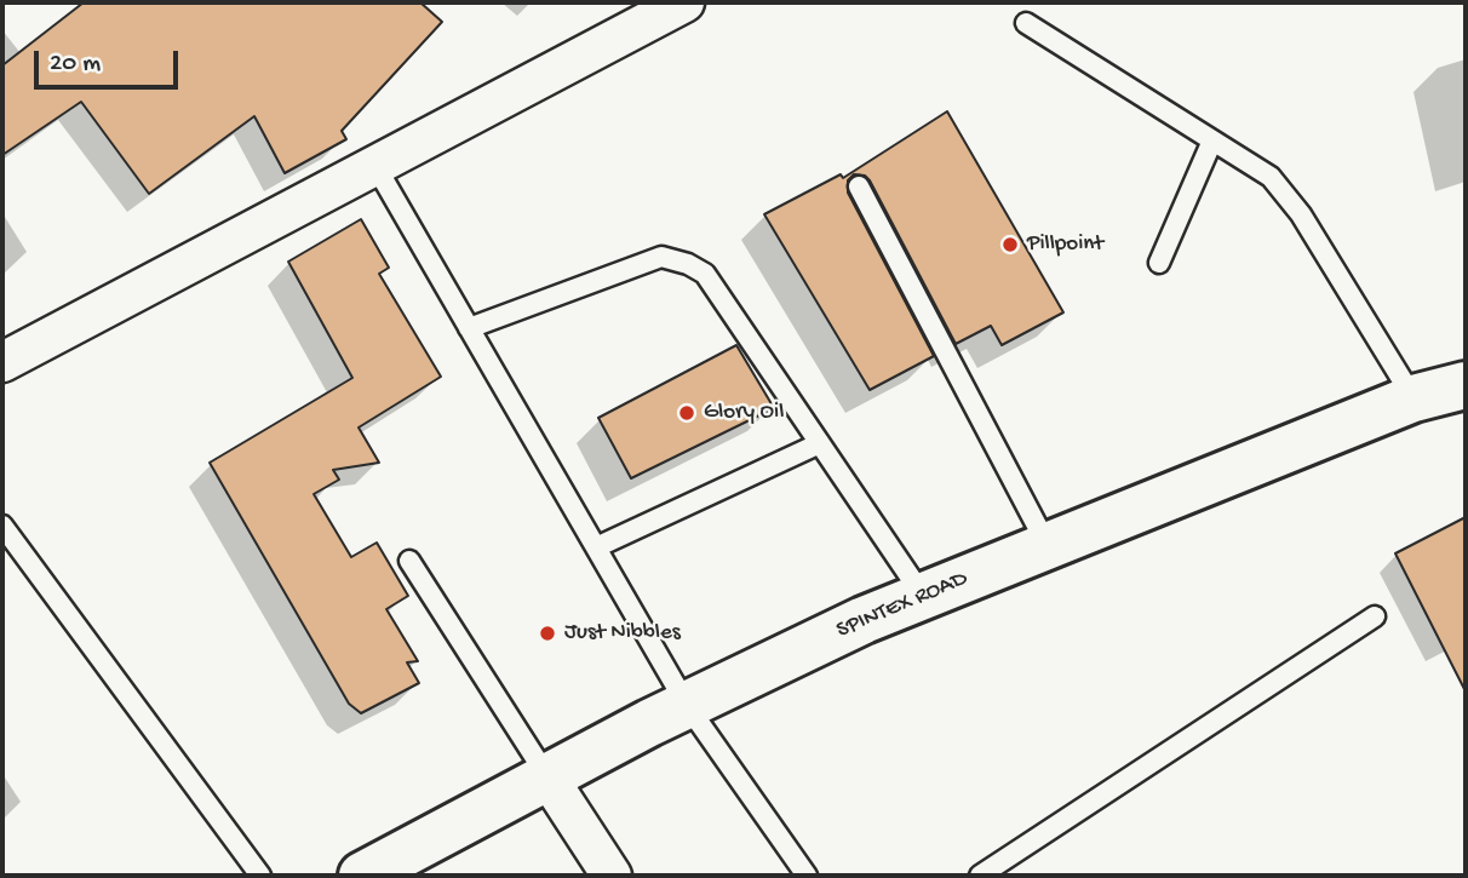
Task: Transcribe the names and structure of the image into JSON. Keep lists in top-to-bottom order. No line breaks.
{"streets":{"main road":["SPINTEX ROAD"]},"places":["Pillpoint","Glory Oil","Just Nibbles"],"scale_bar":"20 m"}
